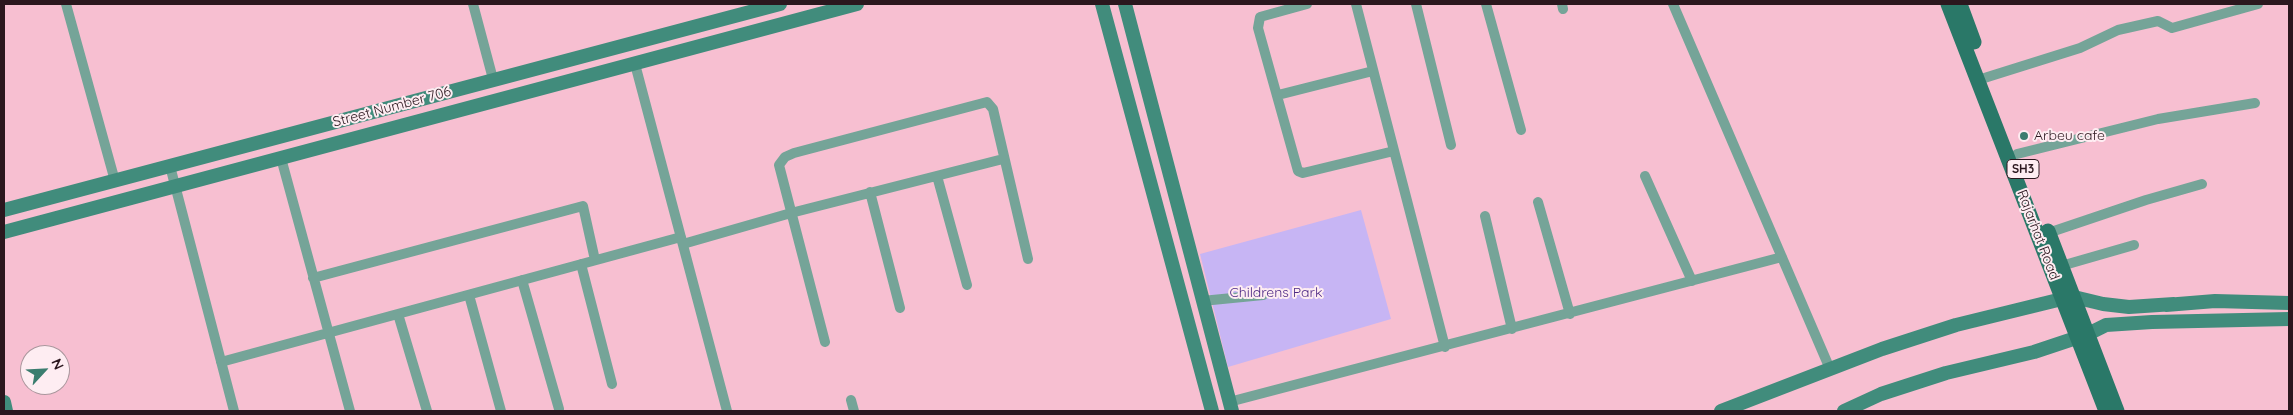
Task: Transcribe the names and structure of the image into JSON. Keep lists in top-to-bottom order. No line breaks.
{"streets":{"main road":["SH3","Rajarhat Road"],"street":["Street Number 706"]},"parks":["Childrens Park"],"places":["Arbeu cafe"],"north":"top right"}
